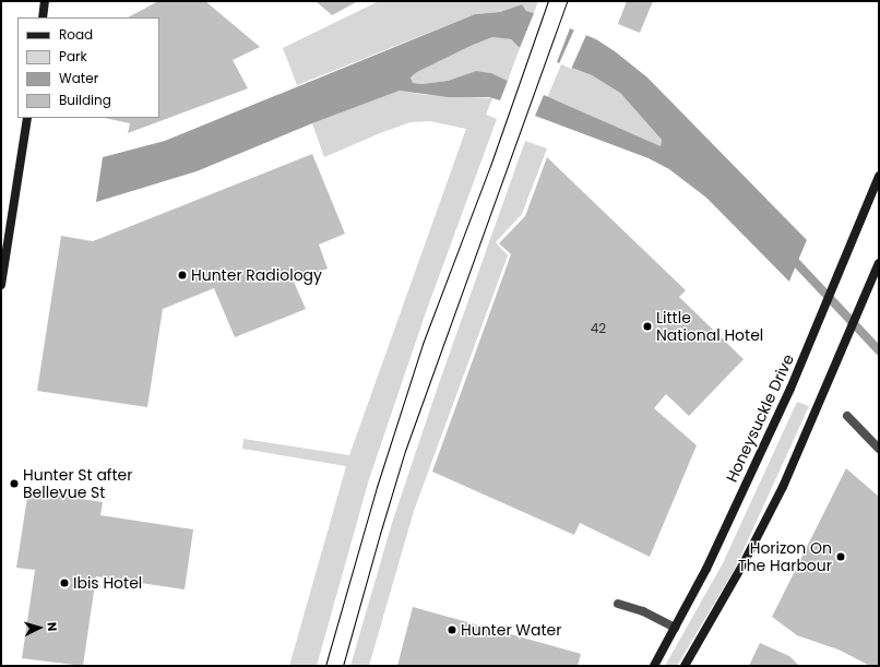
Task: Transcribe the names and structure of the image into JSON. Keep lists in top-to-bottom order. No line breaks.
{"streets":{"main road":["Honeysuckle Drive"]},"places":["Hunter Radiology","Little National Hotel","Hunter St after Bellevue St","Horizon On The Harbour","Ibis Hotel","Hunter Water"],"house_numbers":["42"],"legend":["Road","Park","Water","Building"],"north":"right"}
